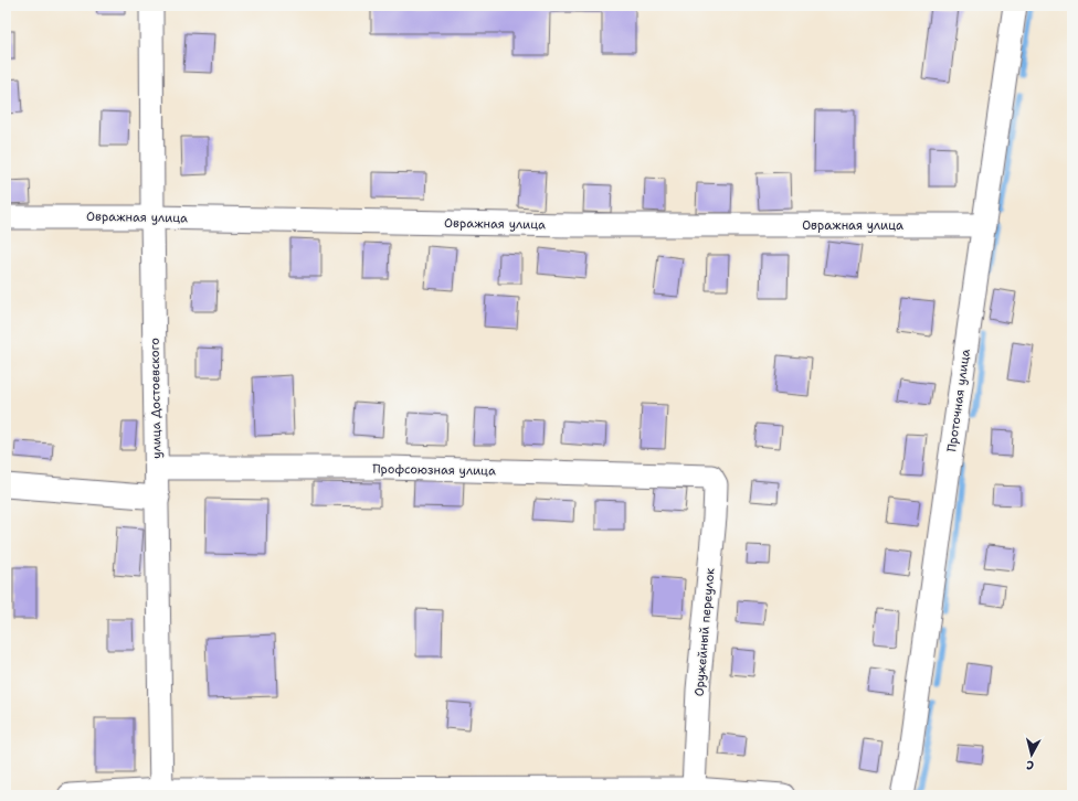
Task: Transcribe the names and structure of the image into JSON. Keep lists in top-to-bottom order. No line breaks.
{"streets":{"street":["Овражная улица","улица Достоевского","Проточная улица","Профсоюзная улица","Оружейный переулок"]},"crossings":[["Овражная улица","улица Достоевского"],["Овражная улица","Проточная улица"],["улица Достоевского","Профсоюзная улица"],["Профсоюзная улица","Оружейный переулок"]],"north":"bottom"}
